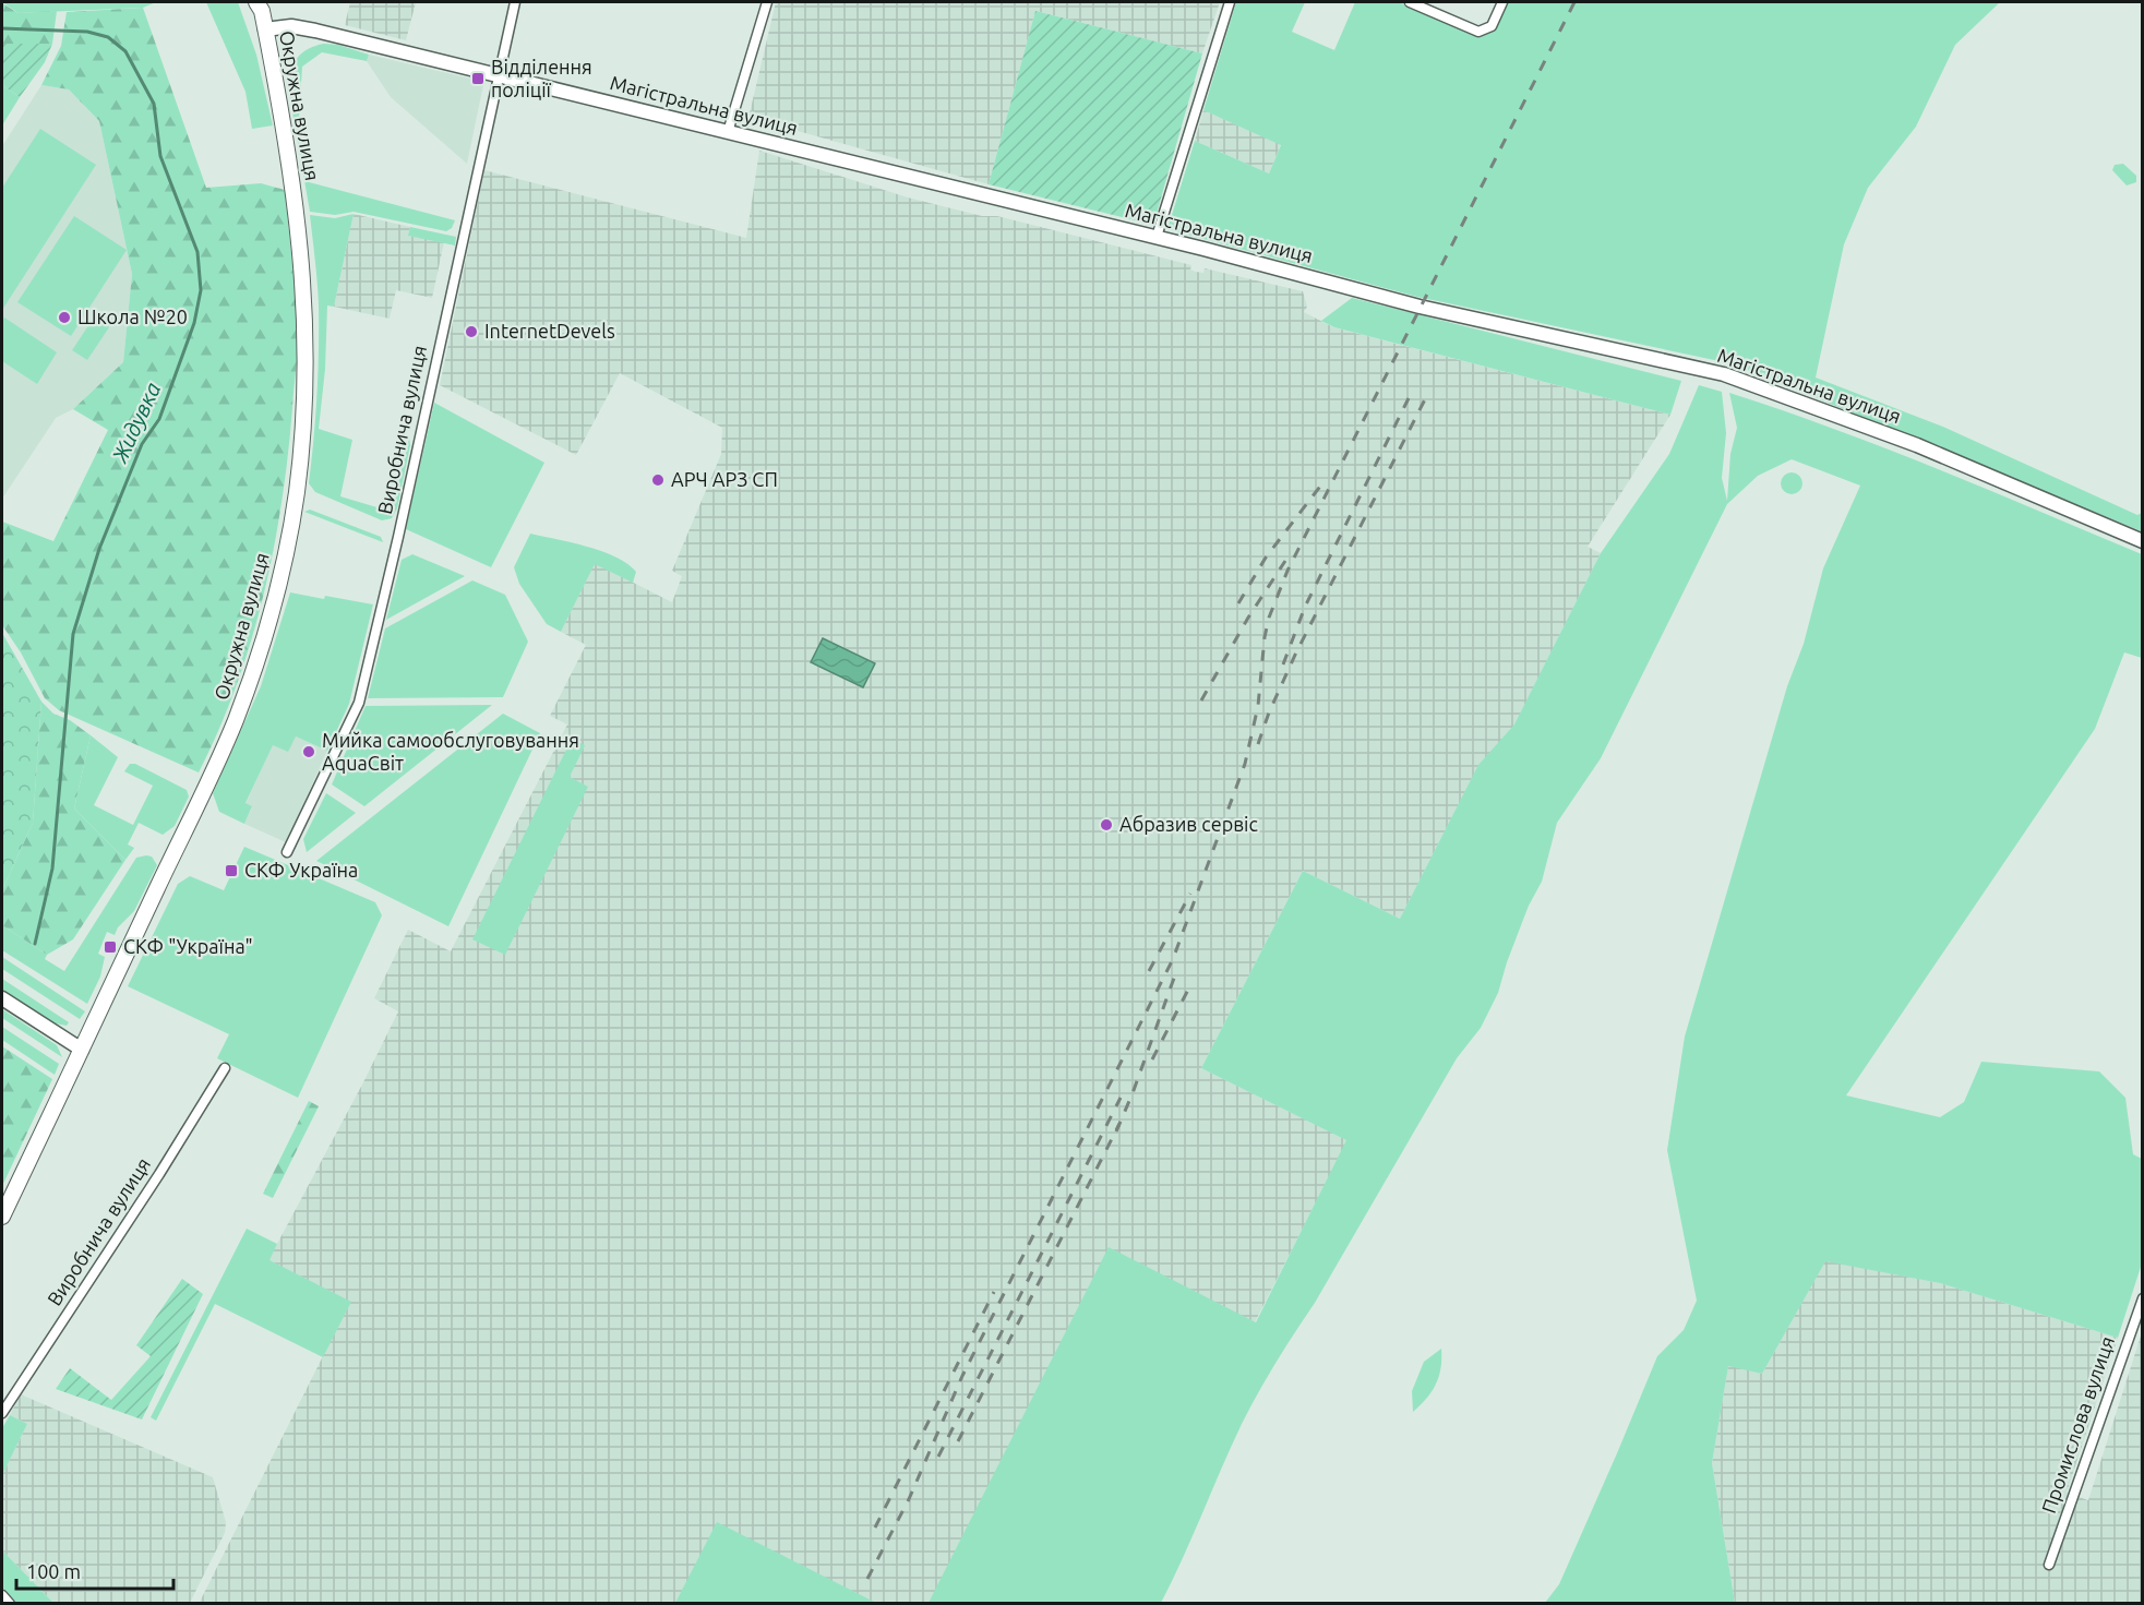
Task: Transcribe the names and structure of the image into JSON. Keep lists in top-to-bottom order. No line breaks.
{"streets":{"main road":["Окружна вулиця"],"street":["Магістральна вулиця","Виробнича вулиця","Промислова вулиця"]},"crossings":[["Окружна вулиця","Магістральна вулиця"],["Магістральна вулиця","Виробнича вулиця"]],"water":["Жидувка"],"places":{"transit":["Відділення поліції","СКФ Україна","СКФ \"Україна\""],"other":["Школа №20","InternetDevels","АРЧ АРЗ СП","Мийка самообслуговування AquaСвіт","Абразив сервіс"]},"scale_bar":"100 m"}
